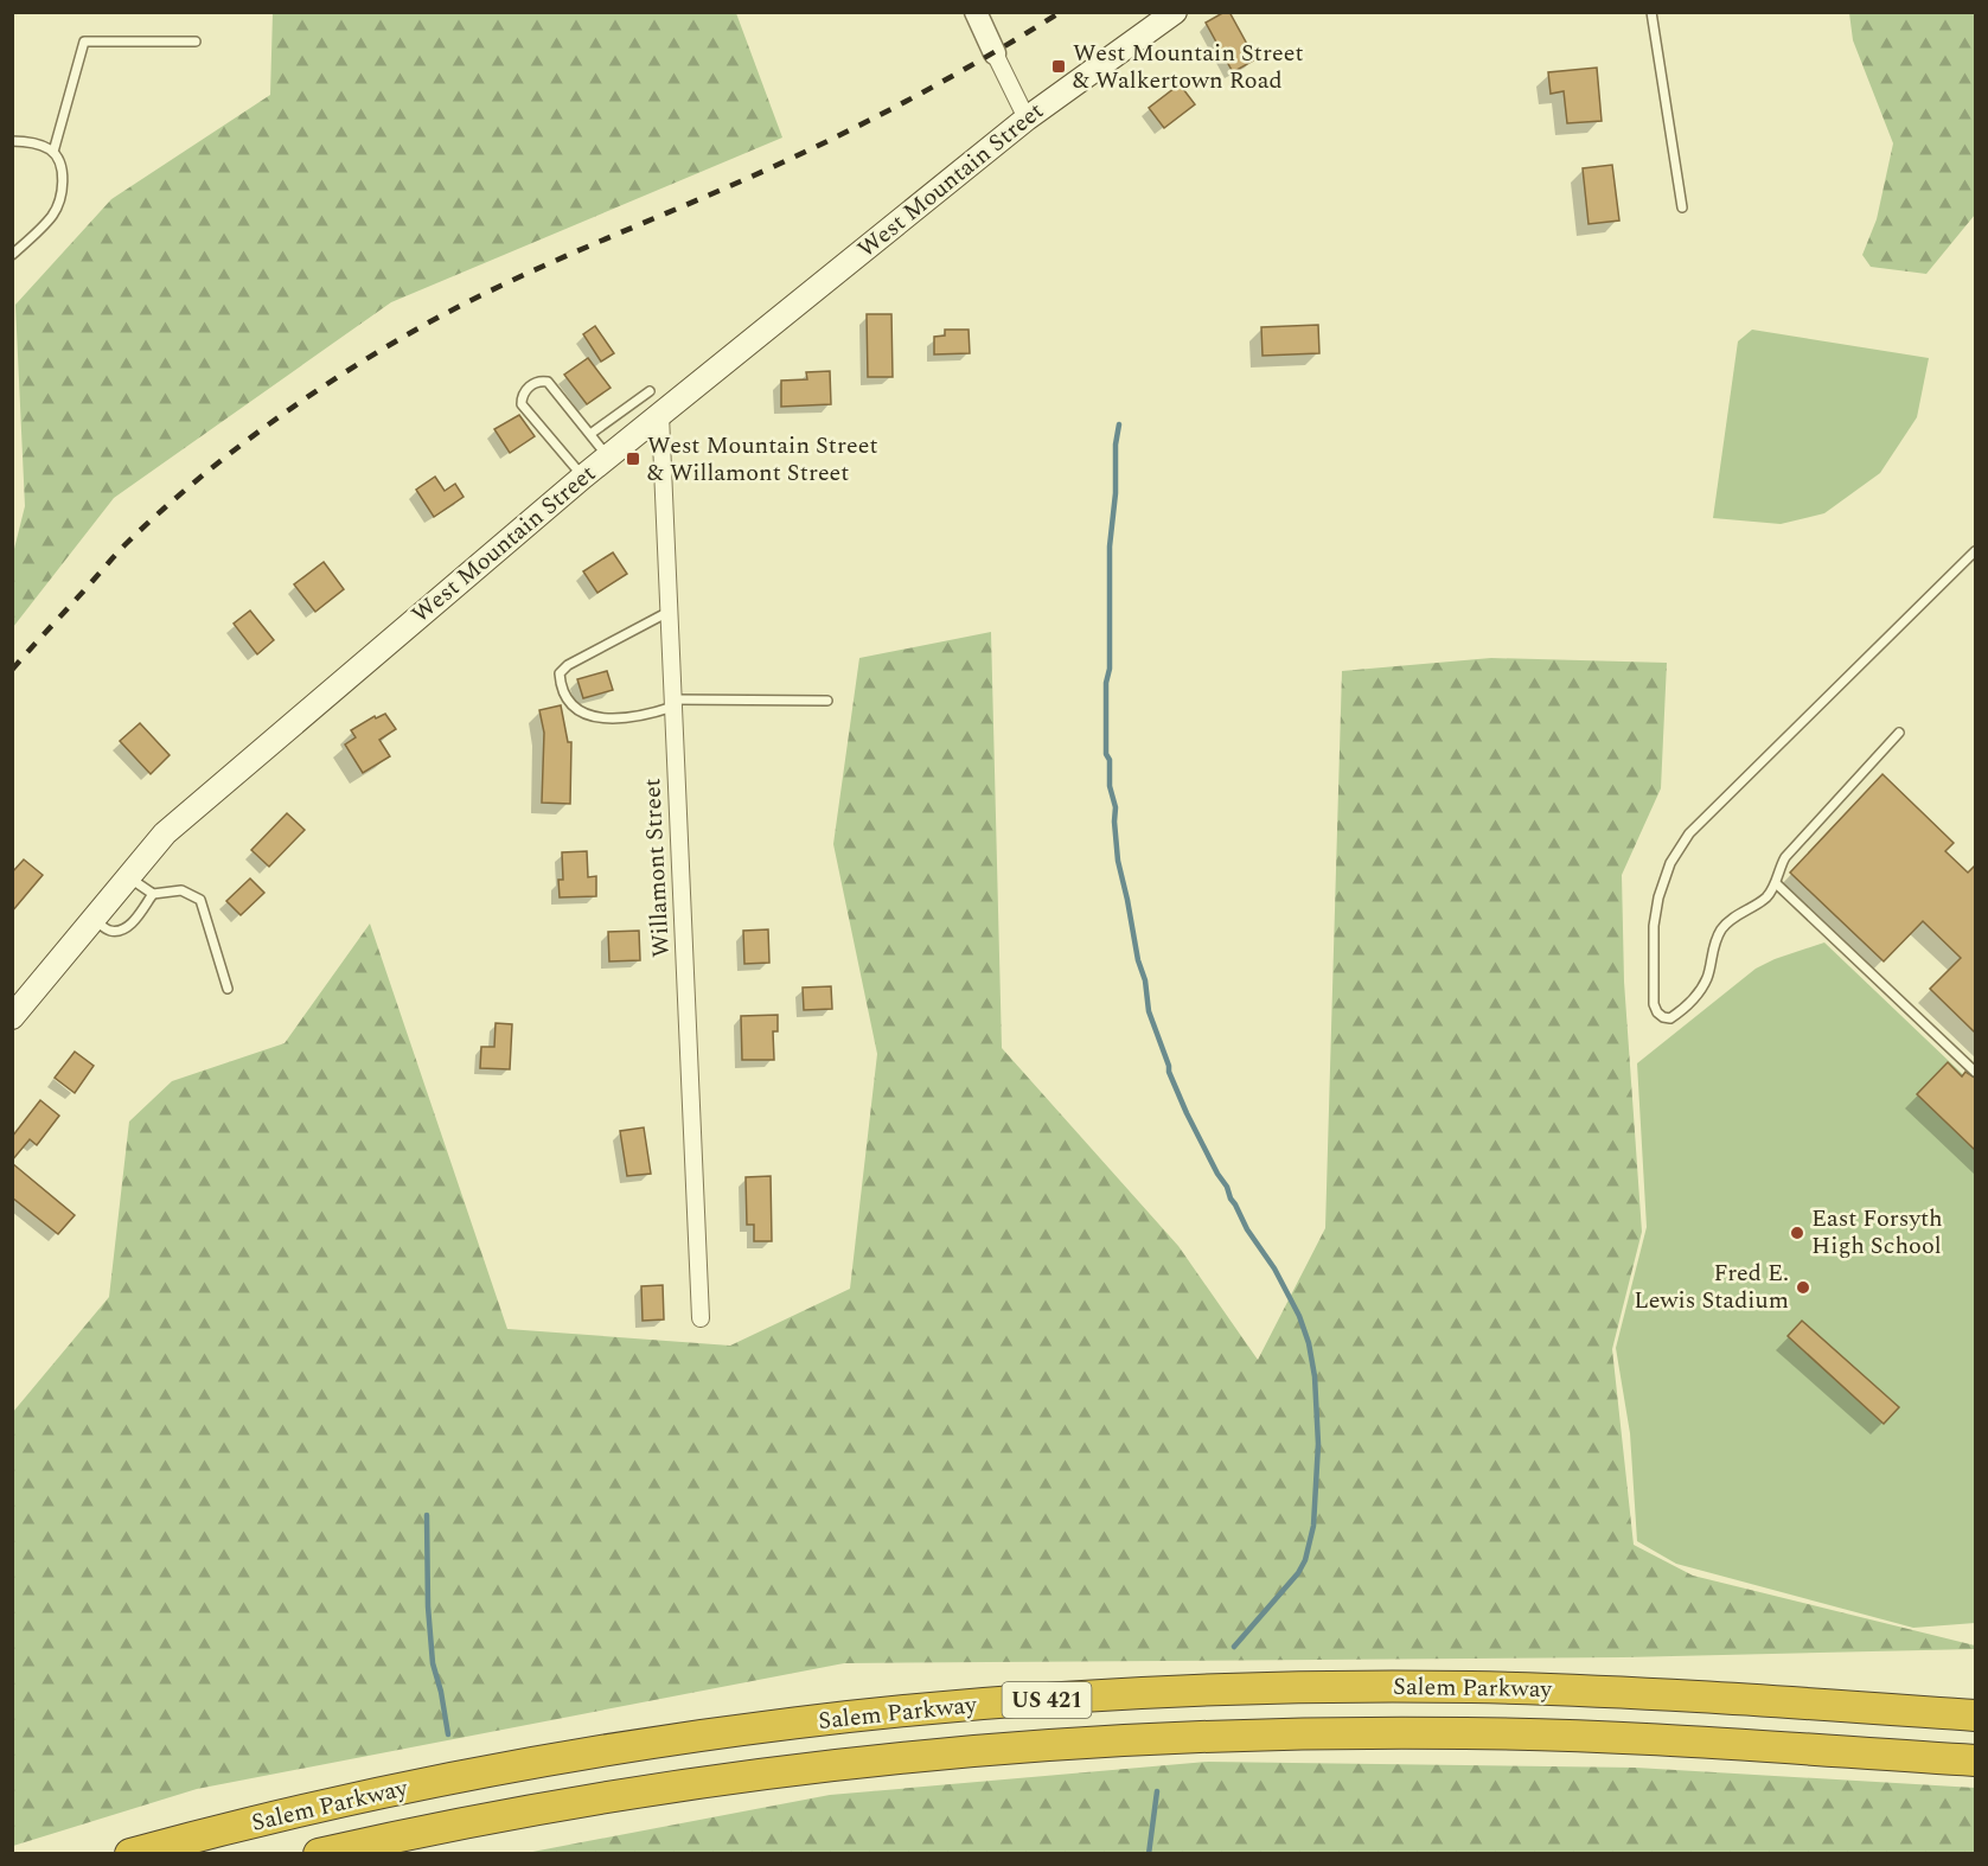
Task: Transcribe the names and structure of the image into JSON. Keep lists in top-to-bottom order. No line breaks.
{"streets":{"highway":["Salem Parkway","US 421"],"main road":["West Mountain Street"],"street":["Willamont Street"]},"crossings":[["West Mountain Street","Willamont Street"]],"places":{"transit":["West Mountain Street & Walkertown Road","West Mountain Street & Willamont Street"],"other":["East Forsyth High School","Fred E. Lewis Stadium"]}}
